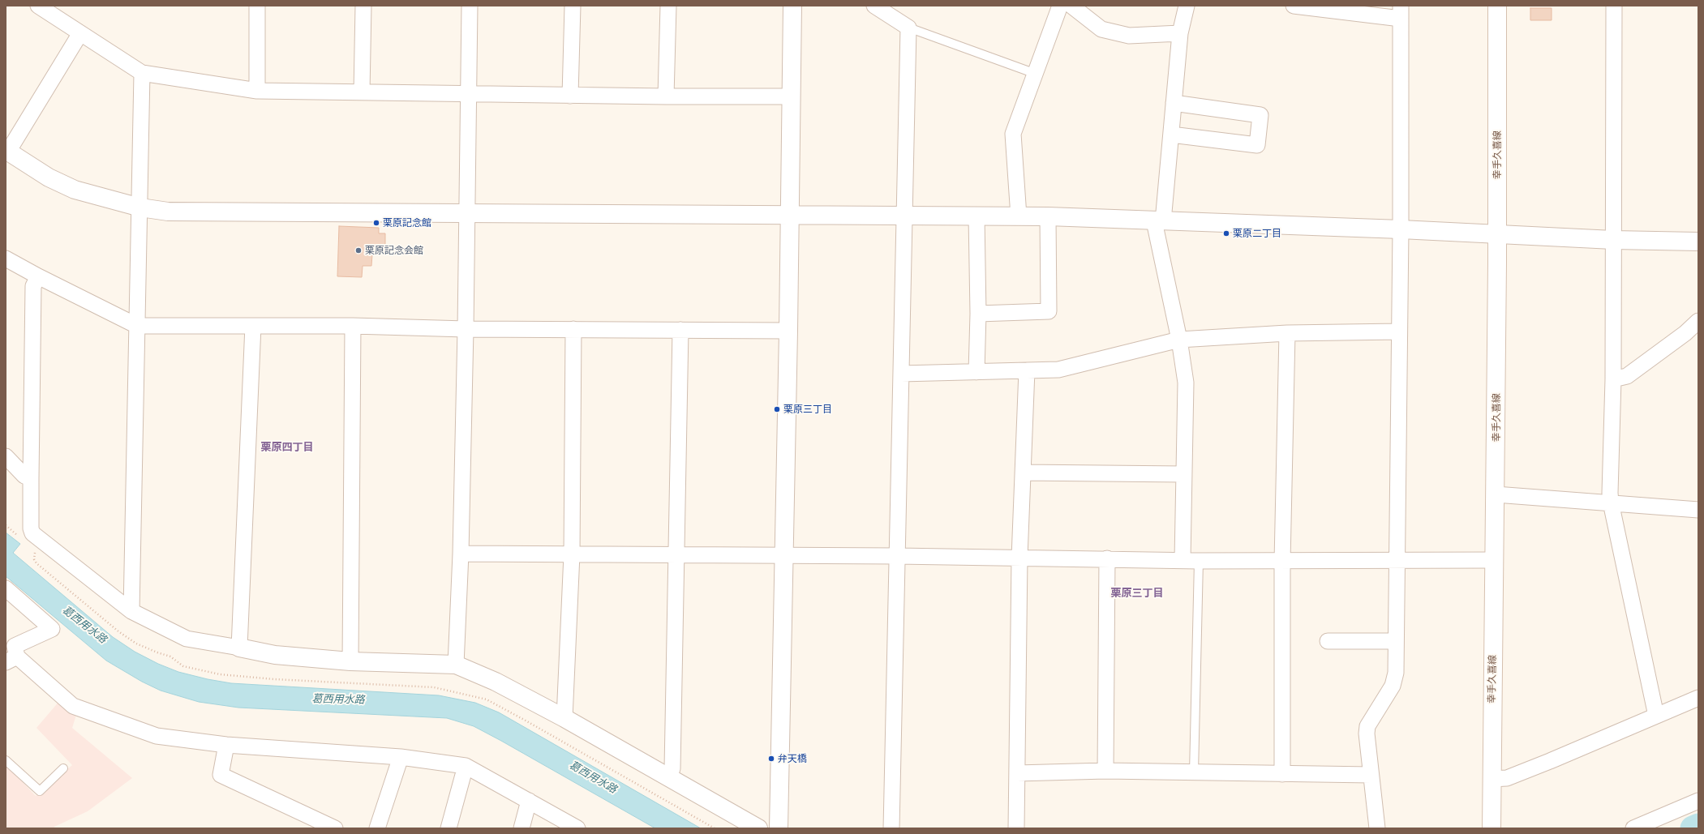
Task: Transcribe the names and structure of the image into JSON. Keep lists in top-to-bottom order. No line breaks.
{"streets":{"street":["幸手久喜線"]},"districts":["栗原四丁目","栗原三丁目"],"water":["葛西用水路"],"places":["栗原記念館","栗原二丁目","栗原記念会館","栗原三丁目","弁天橋"]}
